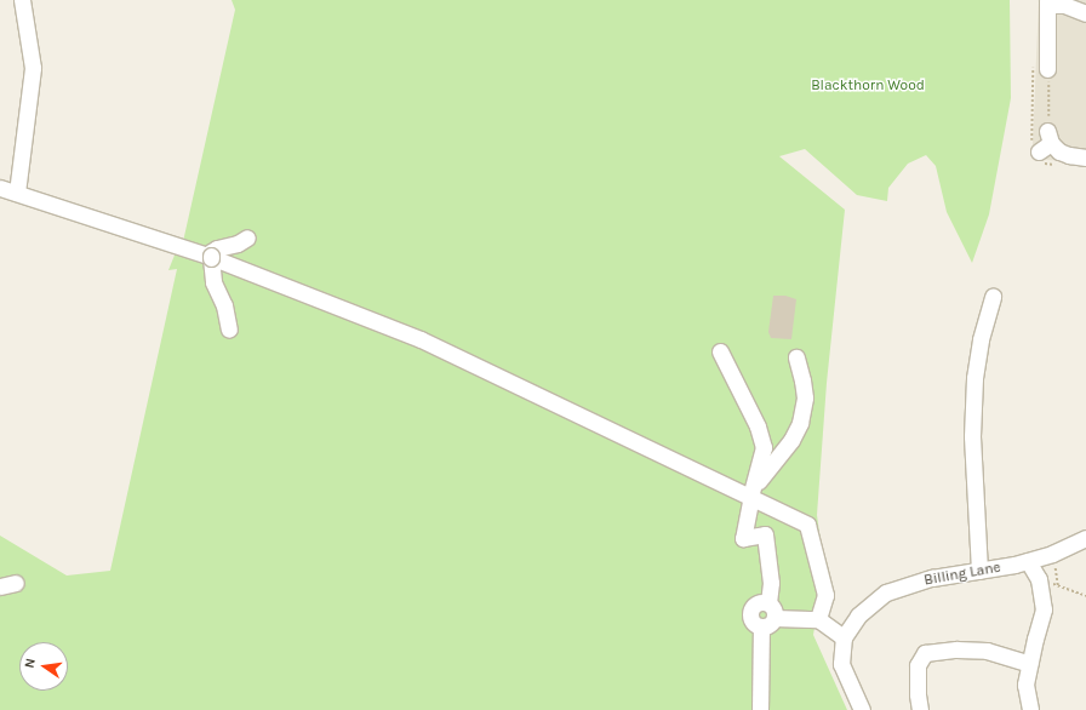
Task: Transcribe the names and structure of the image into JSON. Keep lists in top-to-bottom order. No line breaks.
{"streets":{"street":["Billing Lane"]},"parks":["Blackthorn Wood"],"north":"left"}
